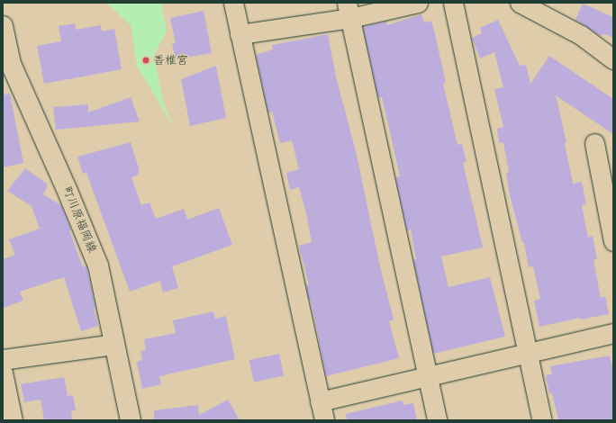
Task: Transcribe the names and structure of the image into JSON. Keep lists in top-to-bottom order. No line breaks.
{"streets":{"main road":["町川原福岡線"]},"places":["香椎宮"]}
